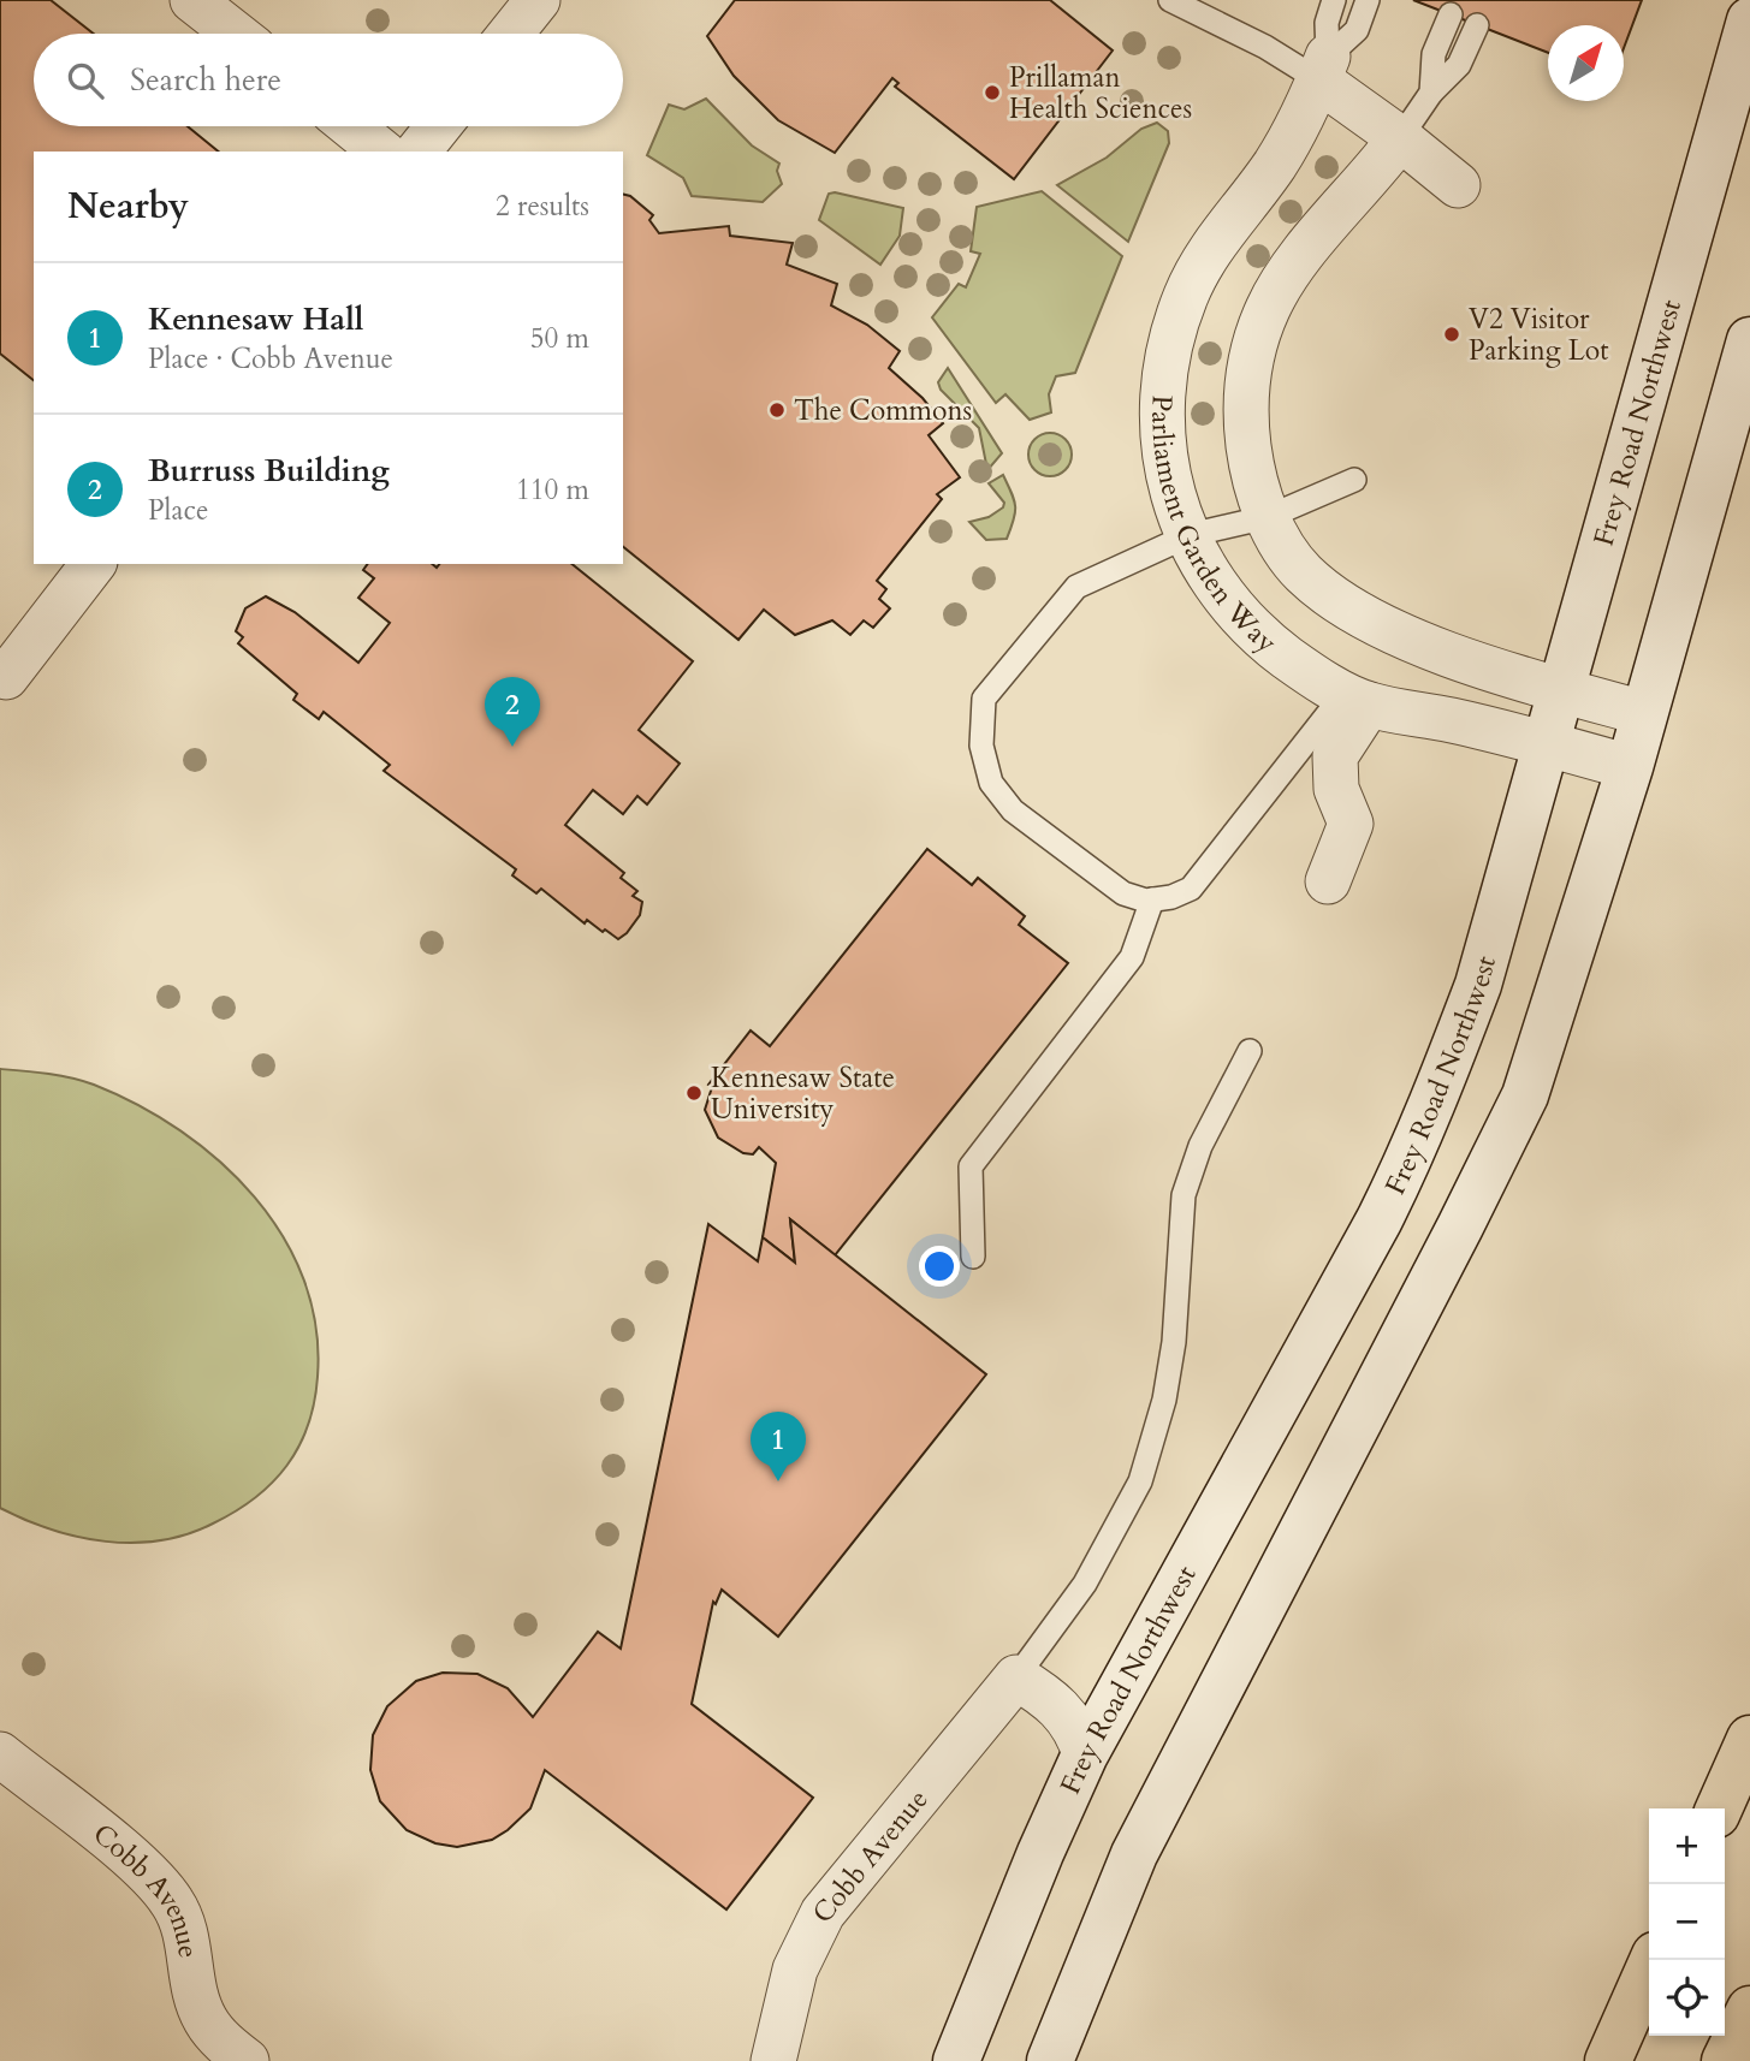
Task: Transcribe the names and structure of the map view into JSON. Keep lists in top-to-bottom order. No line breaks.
{"streets":{"main road":["Frey Road Northwest"],"street":["Parliament Garden Way","Cobb Avenue"]},"crossings":[["Frey Road Northwest","Parliament Garden Way"]],"places":["Prillaman Health Sciences","V2 Visitor Parking Lot","The Commons","Kennesaw State University"],"north":"top right","page":{"search":"Search here","heading":["Nearby","2 results"],"list":[{"mark":"1","name":"Kennesaw Hall","note":"Place · Cobb Avenue","value":"50 m"},{"mark":"2","name":"Burruss Building","note":"Place","value":"110 m"}],"pins":["2","1"],"map_buttons":["+","−"]}}
